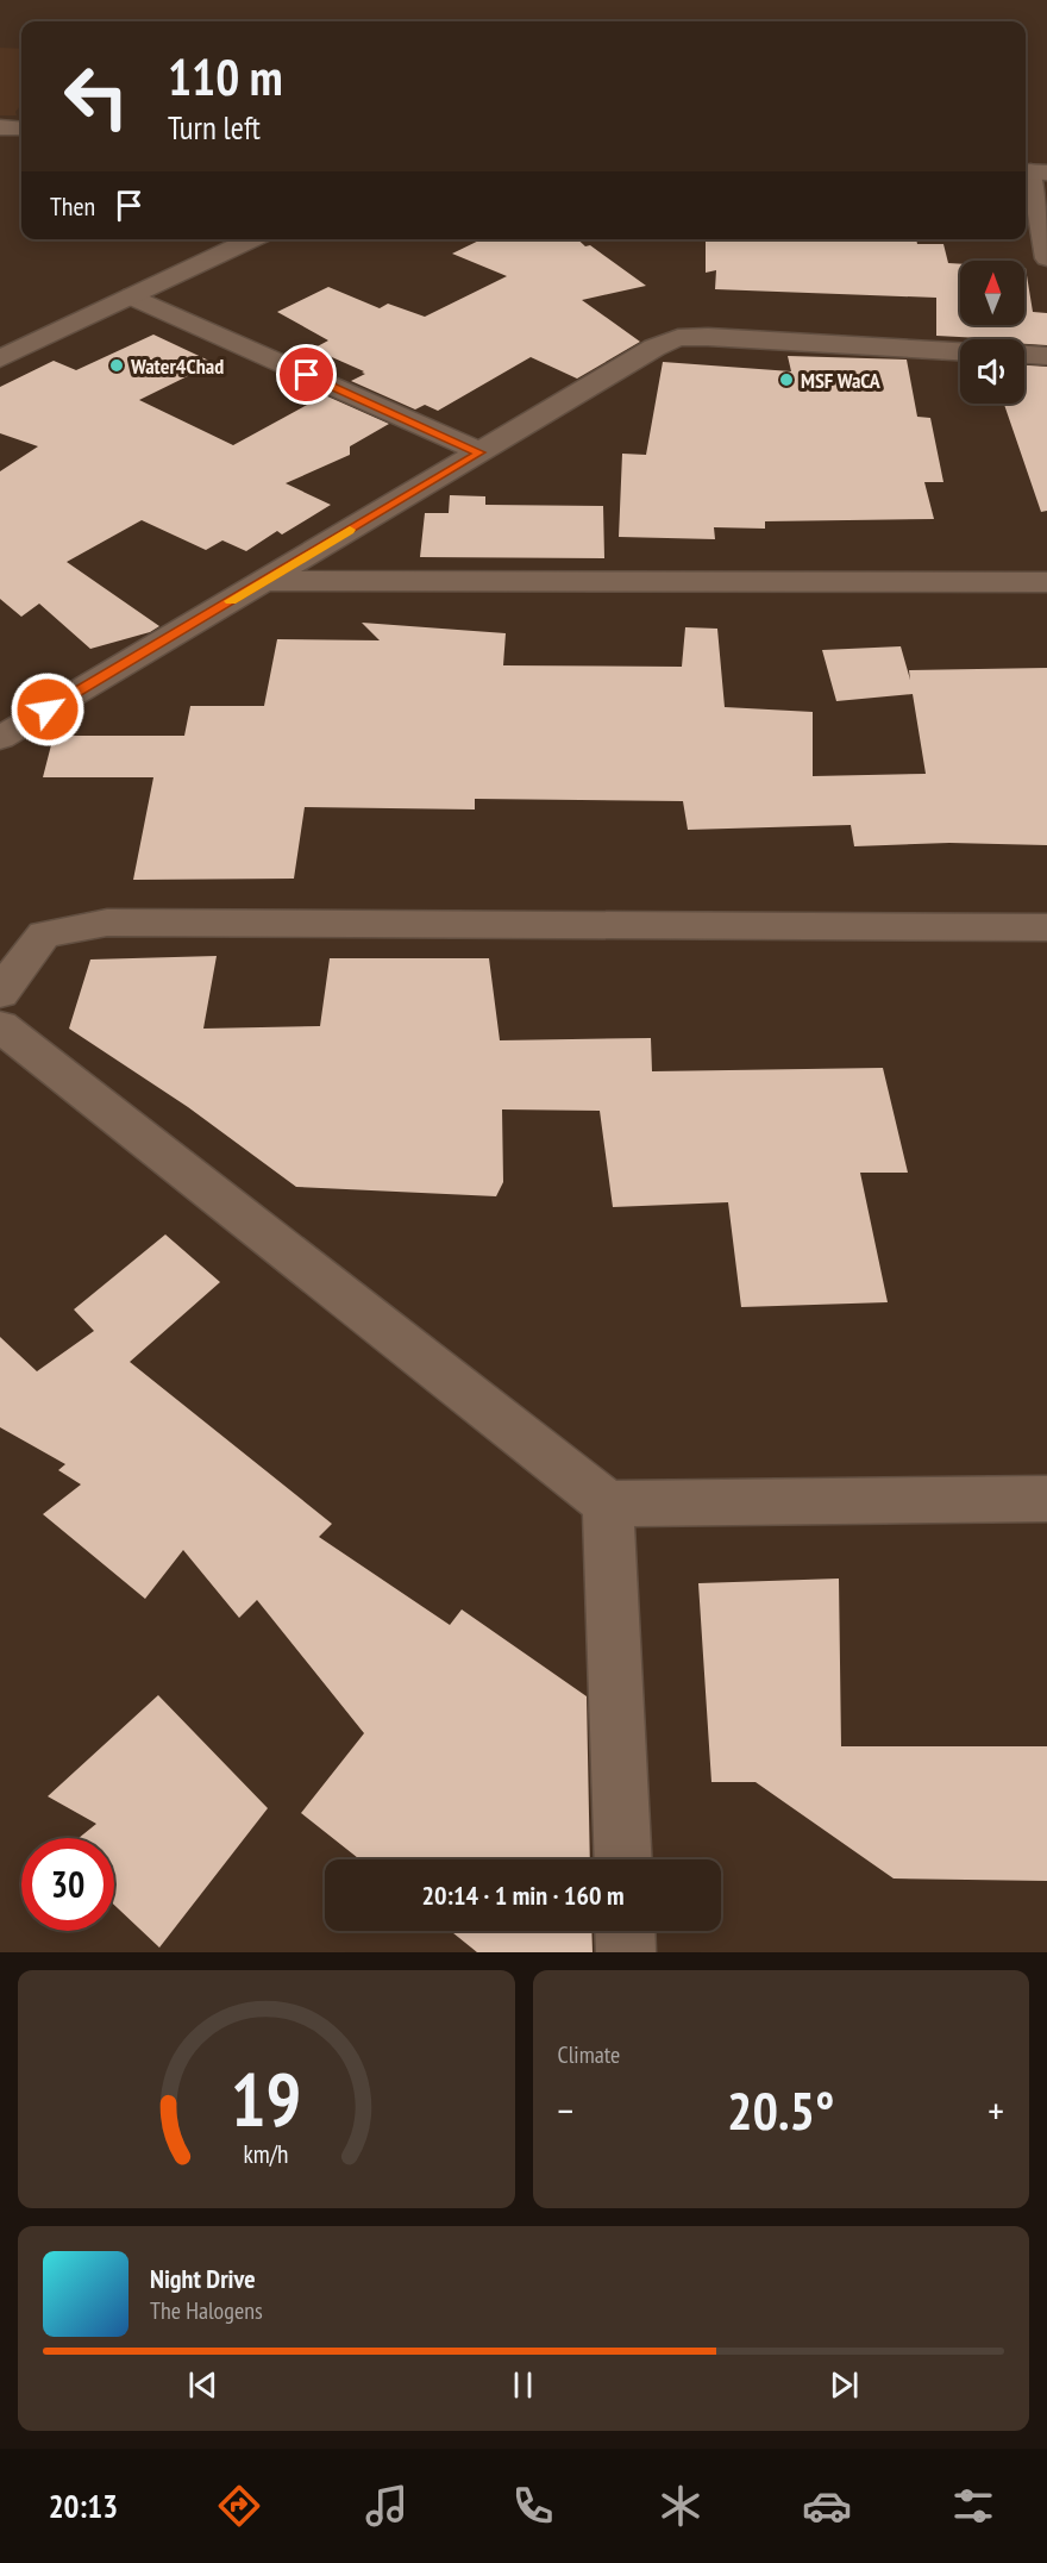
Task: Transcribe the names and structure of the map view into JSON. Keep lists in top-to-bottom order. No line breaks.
{"places":["Water4Chad","MSF WaCA"],"north":"top","page":{"turn":["110 m","Turn left"],"then":"Then","limit":"30","trip":"20:14 · 1 min · 160 m","tile":"Climate","heat":["−","20.5°","+"],"song":["Night Drive","The Halogens"],"tabs":"20:13","gauge":["19","km/h"]}}
